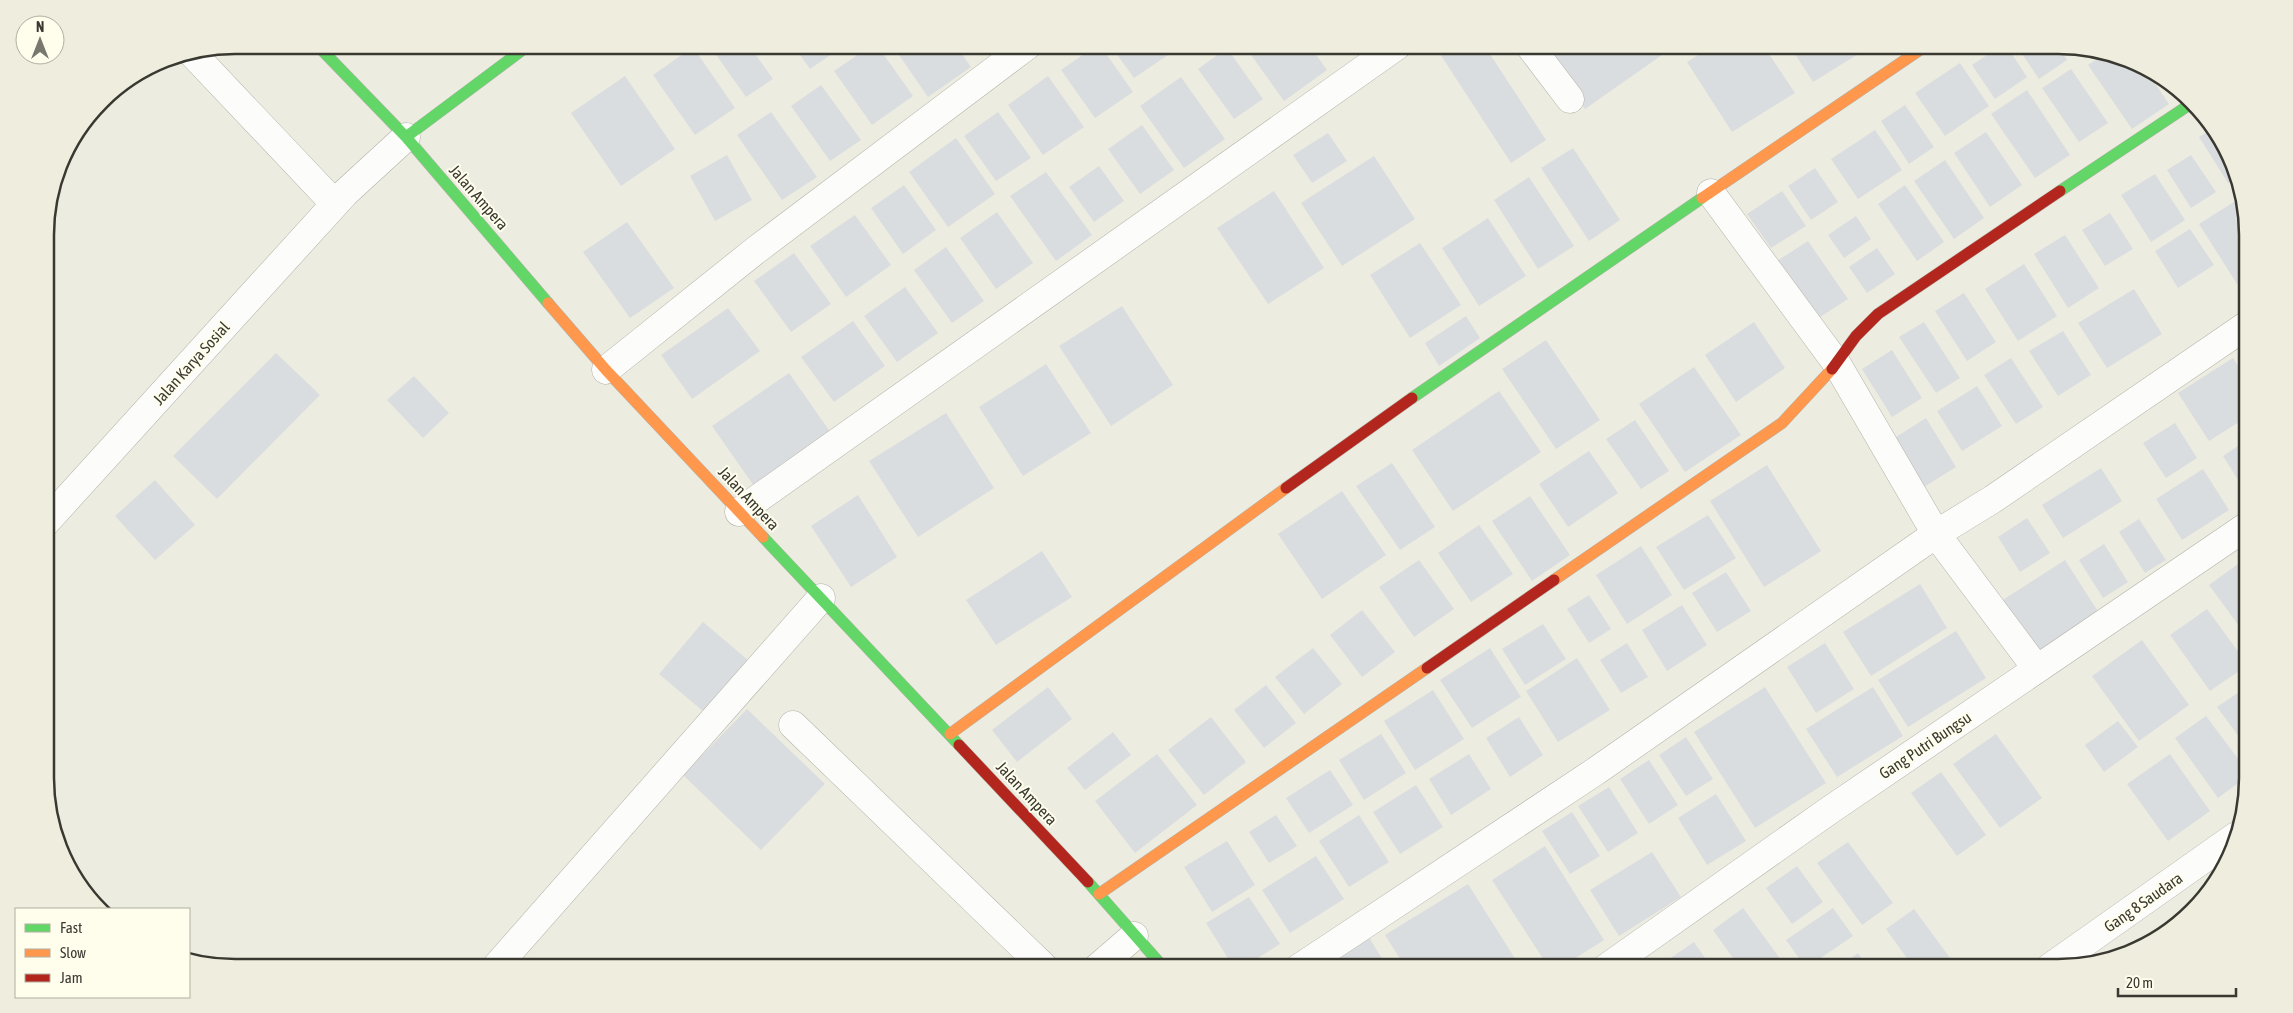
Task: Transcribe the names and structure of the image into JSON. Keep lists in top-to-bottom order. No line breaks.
{"streets":{"street":["Jalan Ampera","Jalan Karya Sosial","Gang Putri Bungsu","Gang 8 Saudara"]},"crossings":[["Jalan Ampera","Jalan Karya Sosial"]],"legend":["Fast","Slow","Jam"],"scale_bar":"20 m","north":"top"}
